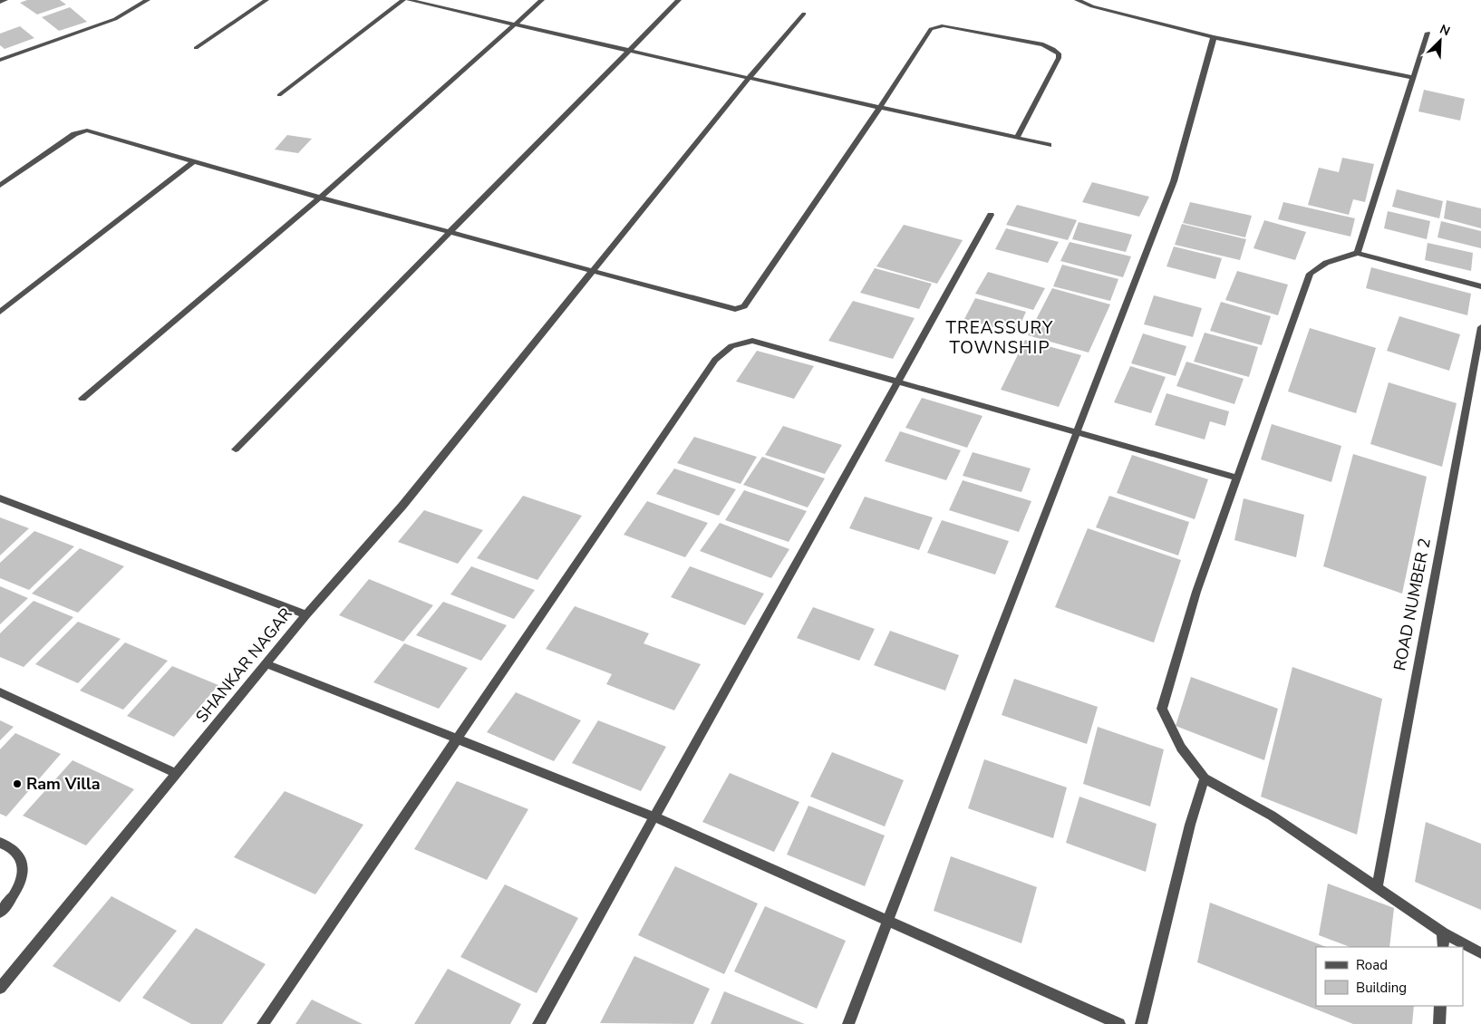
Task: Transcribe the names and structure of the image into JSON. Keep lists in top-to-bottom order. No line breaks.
{"streets":{"street":["ROAD NUMBER 2","SHANKAR NAGAR"]},"districts":["TREASSURY TOWNSHIP"],"places":["Ram Villa"],"legend":["Road","Building"],"north":"top right"}
